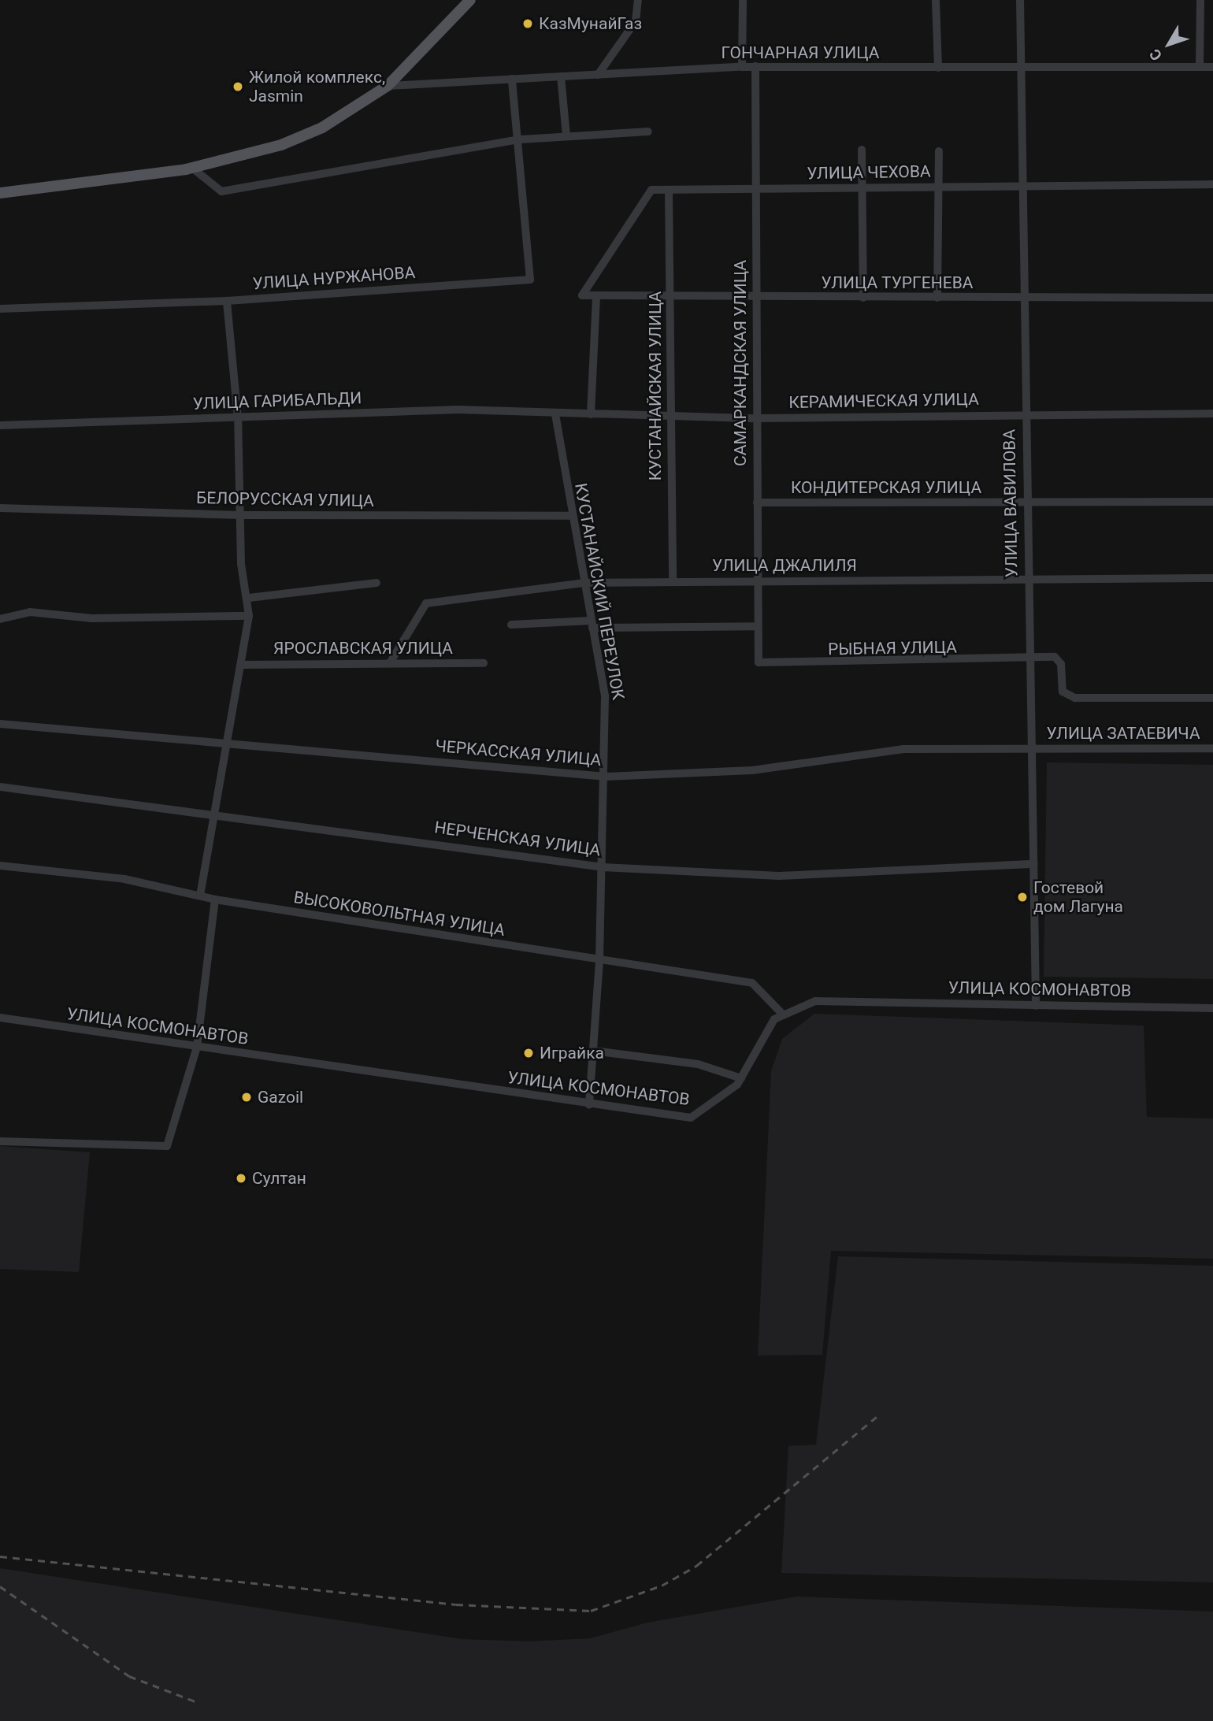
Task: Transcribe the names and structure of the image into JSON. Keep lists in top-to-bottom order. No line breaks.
{"streets":{"street":["ГОНЧАРНАЯ УЛИЦА","УЛИЦА ЧЕХОВА","УЛИЦА НУРЖАНОВА","УЛИЦА ТУРГЕНЕВА","САМАРКАНДСКАЯ УЛИЦА","КУСТАНАЙСКАЯ УЛИЦА","УЛИЦА ГАРИБАЛЬДИ","КЕРАМИЧЕСКАЯ УЛИЦА","КОНДИТЕРСКАЯ УЛИЦА","БЕЛОРУССКАЯ УЛИЦА","УЛИЦА ВАВИЛОВА","УЛИЦА ДЖАЛИЛЯ","КУСТАНАЙСКИЙ ПЕРЕУЛОК","ЯРОСЛАВСКАЯ УЛИЦА","РЫБНАЯ УЛИЦА","УЛИЦА ЗАТАЕВИЧА","ЧЕРКАССКАЯ УЛИЦА","НЕРЧЕНСКАЯ УЛИЦА","ВЫСОКОВОЛЬТНАЯ УЛИЦА","УЛИЦА КОСМОНАВТОВ"]},"crossings":[["ГОНЧАРНАЯ УЛИЦА","УЛИЦА НУРЖАНОВА"],["ГОНЧАРНАЯ УЛИЦА","САМАРКАНДСКАЯ УЛИЦА"],["ГОНЧАРНАЯ УЛИЦА","УЛИЦА ВАВИЛОВА"],["УЛИЦА ЧЕХОВА","УЛИЦА ТУРГЕНЕВА"],["УЛИЦА ЧЕХОВА","САМАРКАНДСКАЯ УЛИЦА"],["УЛИЦА ЧЕХОВА","КУСТАНАЙСКАЯ УЛИЦА"],["УЛИЦА ЧЕХОВА","УЛИЦА ВАВИЛОВА"],["УЛИЦА ТУРГЕНЕВА","САМАРКАНДСКАЯ УЛИЦА"],["УЛИЦА ТУРГЕНЕВА","КУСТАНАЙСКАЯ УЛИЦА"],["УЛИЦА ТУРГЕНЕВА","УЛИЦА ВАВИЛОВА"],["САМАРКАНДСКАЯ УЛИЦА","КЕРАМИЧЕСКАЯ УЛИЦА"],["САМАРКАНДСКАЯ УЛИЦА","КОНДИТЕРСКАЯ УЛИЦА"],["САМАРКАНДСКАЯ УЛИЦА","УЛИЦА ДЖАЛИЛЯ"],["САМАРКАНДСКАЯ УЛИЦА","РЫБНАЯ УЛИЦА"],["КУСТАНАЙСКАЯ УЛИЦА","КЕРАМИЧЕСКАЯ УЛИЦА"],["КУСТАНАЙСКАЯ УЛИЦА","УЛИЦА ДЖАЛИЛЯ"],["УЛИЦА ГАРИБАЛЬДИ","КЕРАМИЧЕСКАЯ УЛИЦА"],["УЛИЦА ГАРИБАЛЬДИ","КУСТАНАЙСКИЙ ПЕРЕУЛОК"],["КЕРАМИЧЕСКАЯ УЛИЦА","УЛИЦА ВАВИЛОВА"],["КЕРАМИЧЕСКАЯ УЛИЦА","КУСТАНАЙСКИЙ ПЕРЕУЛОК"],["КОНДИТЕРСКАЯ УЛИЦА","УЛИЦА ВАВИЛОВА"],["БЕЛОРУССКАЯ УЛИЦА","КУСТАНАЙСКИЙ ПЕРЕУЛОК"],["УЛИЦА ВАВИЛОВА","УЛИЦА ДЖАЛИЛЯ"],["УЛИЦА ВАВИЛОВА","РЫБНАЯ УЛИЦА"],["УЛИЦА ВАВИЛОВА","УЛИЦА ЗАТАЕВИЧА"],["УЛИЦА ВАВИЛОВА","ЧЕРКАССКАЯ УЛИЦА"],["УЛИЦА ВАВИЛОВА","НЕРЧЕНСКАЯ УЛИЦА"],["УЛИЦА ВАВИЛОВА","УЛИЦА КОСМОНАВТОВ"],["УЛИЦА ДЖАЛИЛЯ","КУСТАНАЙСКИЙ ПЕРЕУЛОК"],["УЛИЦА ДЖАЛИЛЯ","ЯРОСЛАВСКАЯ УЛИЦА"],["КУСТАНАЙСКИЙ ПЕРЕУЛОК","ЧЕРКАССКАЯ УЛИЦА"],["КУСТАНАЙСКИЙ ПЕРЕУЛОК","НЕРЧЕНСКАЯ УЛИЦА"],["КУСТАНАЙСКИЙ ПЕРЕУЛОК","ВЫСОКОВОЛЬТНАЯ УЛИЦА"],["КУСТАНАЙСКИЙ ПЕРЕУЛОК","УЛИЦА КОСМОНАВТОВ"],["УЛИЦА ЗАТАЕВИЧА","ЧЕРКАССКАЯ УЛИЦА"],["ВЫСОКОВОЛЬТНАЯ УЛИЦА","УЛИЦА КОСМОНАВТОВ"]],"places":["КазМунайГаз","Жилой комплекс, Jasmin","Гостевой дом Лагуна","Играйка","Gazoil","Султан"],"north":"bottom left"}
